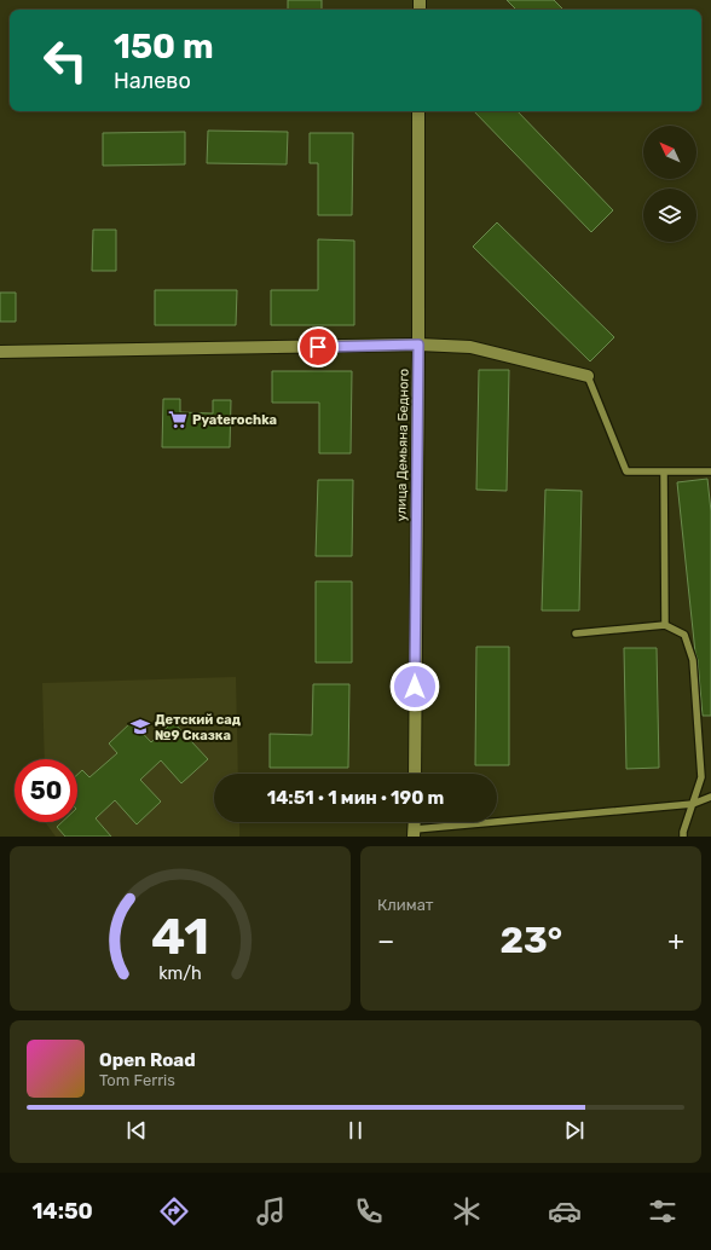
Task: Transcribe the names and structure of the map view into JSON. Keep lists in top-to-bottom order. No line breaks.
{"streets":{"main road":["улица Демьяна Бедного"]},"places":{"supermarket":["Pyaterochka"],"school or university":["Детский сад №9 Сказка"]},"north":"top left","page":{"turn":["150 m","Налево"],"limit":"50","trip":"14:51 · 1 мин · 190 m","tile":"Климат","heat":["−","23°","+"],"song":["Open Road","Tom Ferris"],"tabs":"14:50","gauge":["41","km/h"]}}
